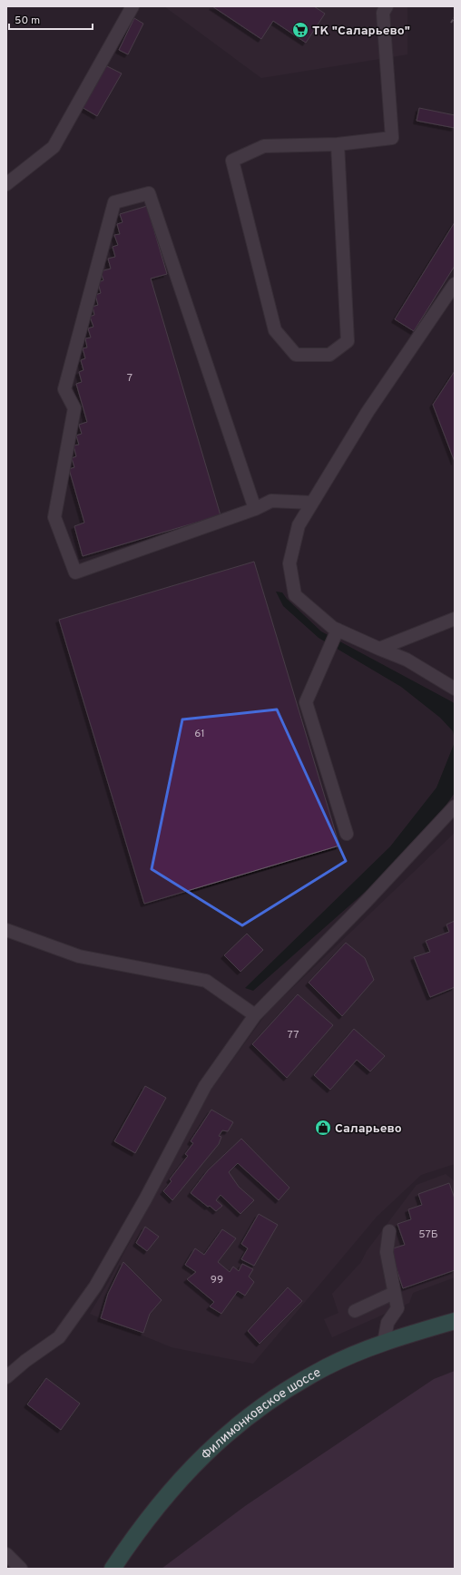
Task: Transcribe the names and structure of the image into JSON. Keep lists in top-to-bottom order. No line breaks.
{"streets":{"main road":["Филимонковское шоссе"]},"places":{"supermarket":["ТК \"Саларьево\""],"shop":["Саларьево"]},"house_numbers":["7","61","77","57Б","99"],"scale_bar":"50 m"}
